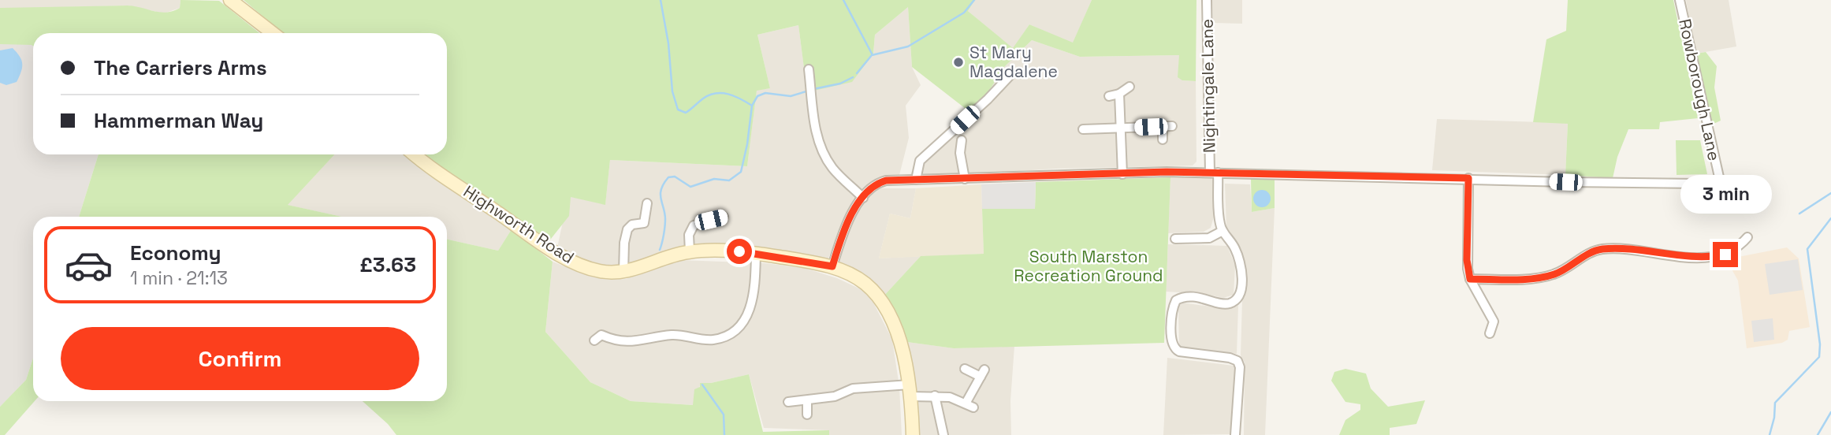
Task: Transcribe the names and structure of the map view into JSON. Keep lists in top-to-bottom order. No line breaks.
{"streets":{"street":["Nightingale Lane","Rowborough Lane","Highworth Road"]},"parks":["South Marston Recreation Ground"],"places":["St Mary Magdalene"],"page":{"banner":["The Carriers Arms","Hammerman Way"],"bubble":"3 min","list":[{"name":"Economy","note":"1 min · 21:13","value":"£3.63"}],"buttons":"Confirm"}}
